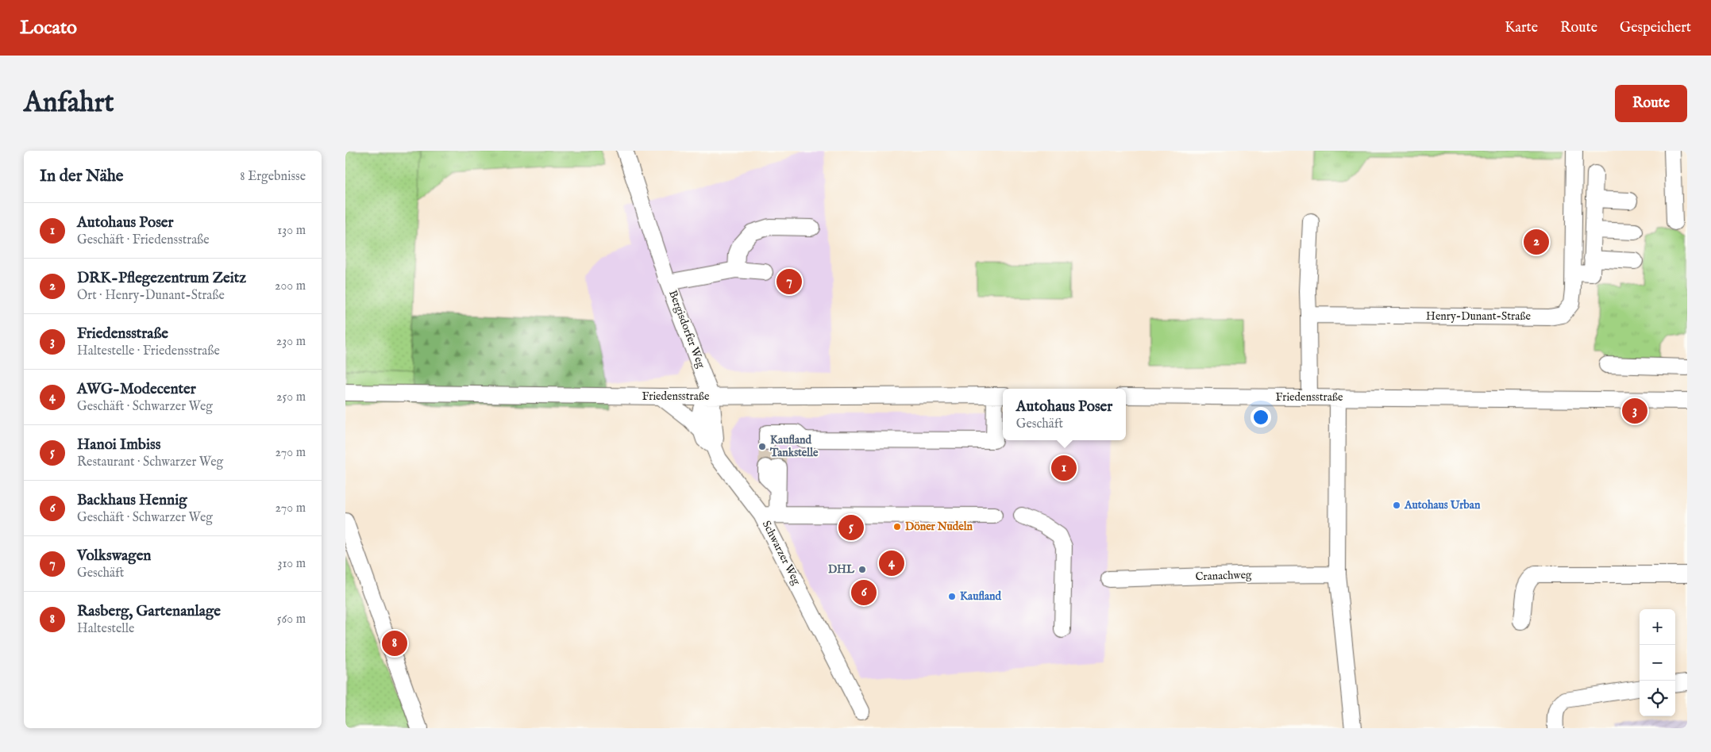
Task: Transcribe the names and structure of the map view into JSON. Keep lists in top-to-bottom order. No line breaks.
{"streets":{"street":["Henry-Dunant-Straße","Bergisdorfer Weg","Friedensstraße","Schwarzer Weg","Cranachweg"]},"crossings":[["Bergisdorfer Weg","Friedensstraße"],["Bergisdorfer Weg","Schwarzer Weg"],["Friedensstraße","Schwarzer Weg"]],"places":["Kaufland Tankstelle","Autohaus Urban","Döner Nudeln","DHL","Kaufland"],"page":{"header":"Locato","nav":["Karte","Route","Gespeichert"],"buttons":"Route","title":"Anfahrt","heading":["In der Nähe","8 Ergebnisse"],"list":[{"mark":"1","name":"Autohaus Poser","note":"Geschäft · Friedensstraße","value":"130 m"},{"mark":"2","name":"DRK-Pflegezentrum Zeitz","note":"Ort · Henry-Dunant-Straße","value":"200 m"},{"mark":"3","name":"Friedensstraße","note":"Haltestelle · Friedensstraße","value":"230 m"},{"mark":"4","name":"AWG-Modecenter","note":"Geschäft · Schwarzer Weg","value":"250 m"},{"mark":"5","name":"Hanoi Imbiss","note":"Restaurant · Schwarzer Weg","value":"270 m"},{"mark":"6","name":"Backhaus Hennig","note":"Geschäft · Schwarzer Weg","value":"270 m"},{"mark":"7","name":"Volkswagen","note":"Geschäft","value":"310 m"},{"mark":"8","name":"Rasberg, Gartenanlage","note":"Haltestelle","value":"560 m"}],"pins":["2","7","3","1","5","4","6","8"],"popup":["Autohaus Poser","Geschäft"],"map_buttons":["+","−"]}}
